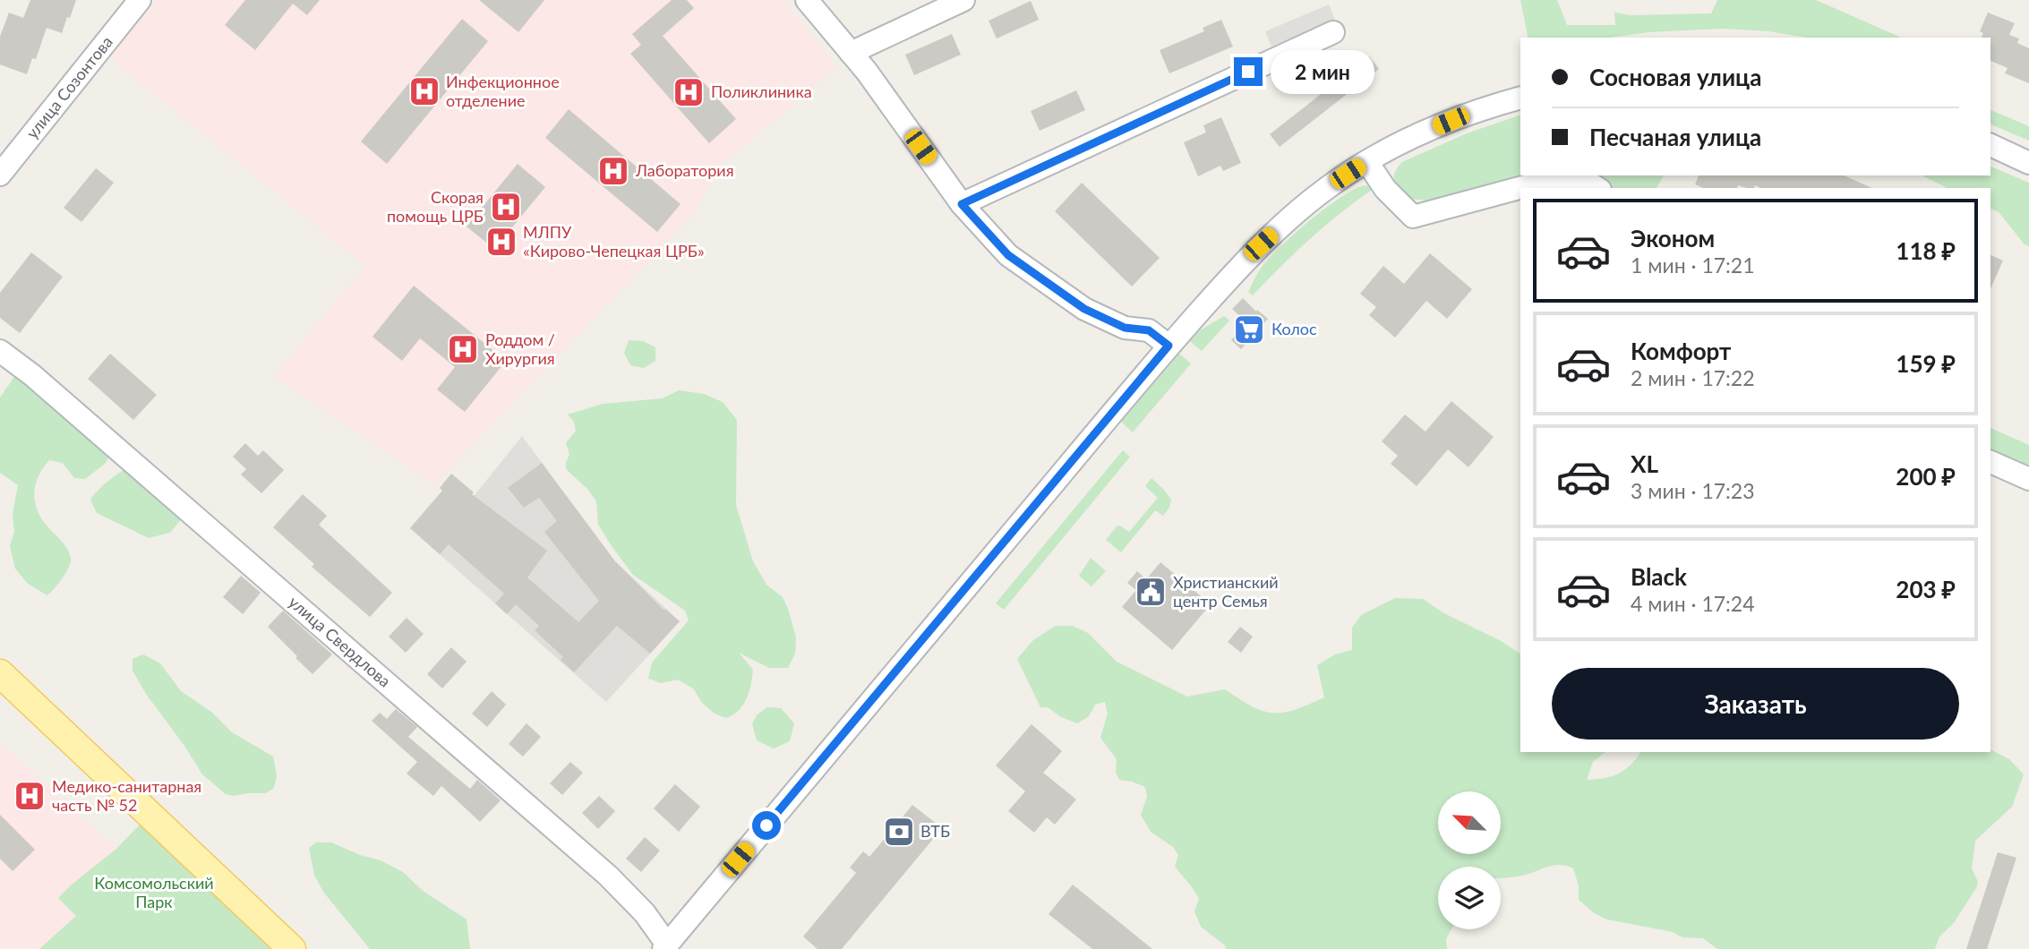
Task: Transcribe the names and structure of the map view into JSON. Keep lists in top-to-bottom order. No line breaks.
{"streets":{"street":["улица Созонтова","улица Свердлова"]},"parks":["Комсомольский Парк"],"places":{"hospital":["Инфекционное отделение","Поликлиника","Лаборатория","Скорая помощь ЦРБ","МЛПУ «Кирово-Чепецкая ЦРБ»","Роддом / Хирургия","Медико-санитарная часть № 52"],"supermarket":["Колос"],"public building":["Христианский центр Семья"],"bank":["ВТБ"]},"north":"top left","page":{"banner":["Сосновая улица","Песчаная улица"],"bubble":"2 мин","list":[{"name":"Эконом","note":"1 мин · 17:21","value":"118 ₽"},{"name":"Комфорт","note":"2 мин · 17:22","value":"159 ₽"},{"name":"XL","note":"3 мин · 17:23","value":"200 ₽"},{"name":"Black","note":"4 мин · 17:24","value":"203 ₽"}],"buttons":"Заказать"}}
